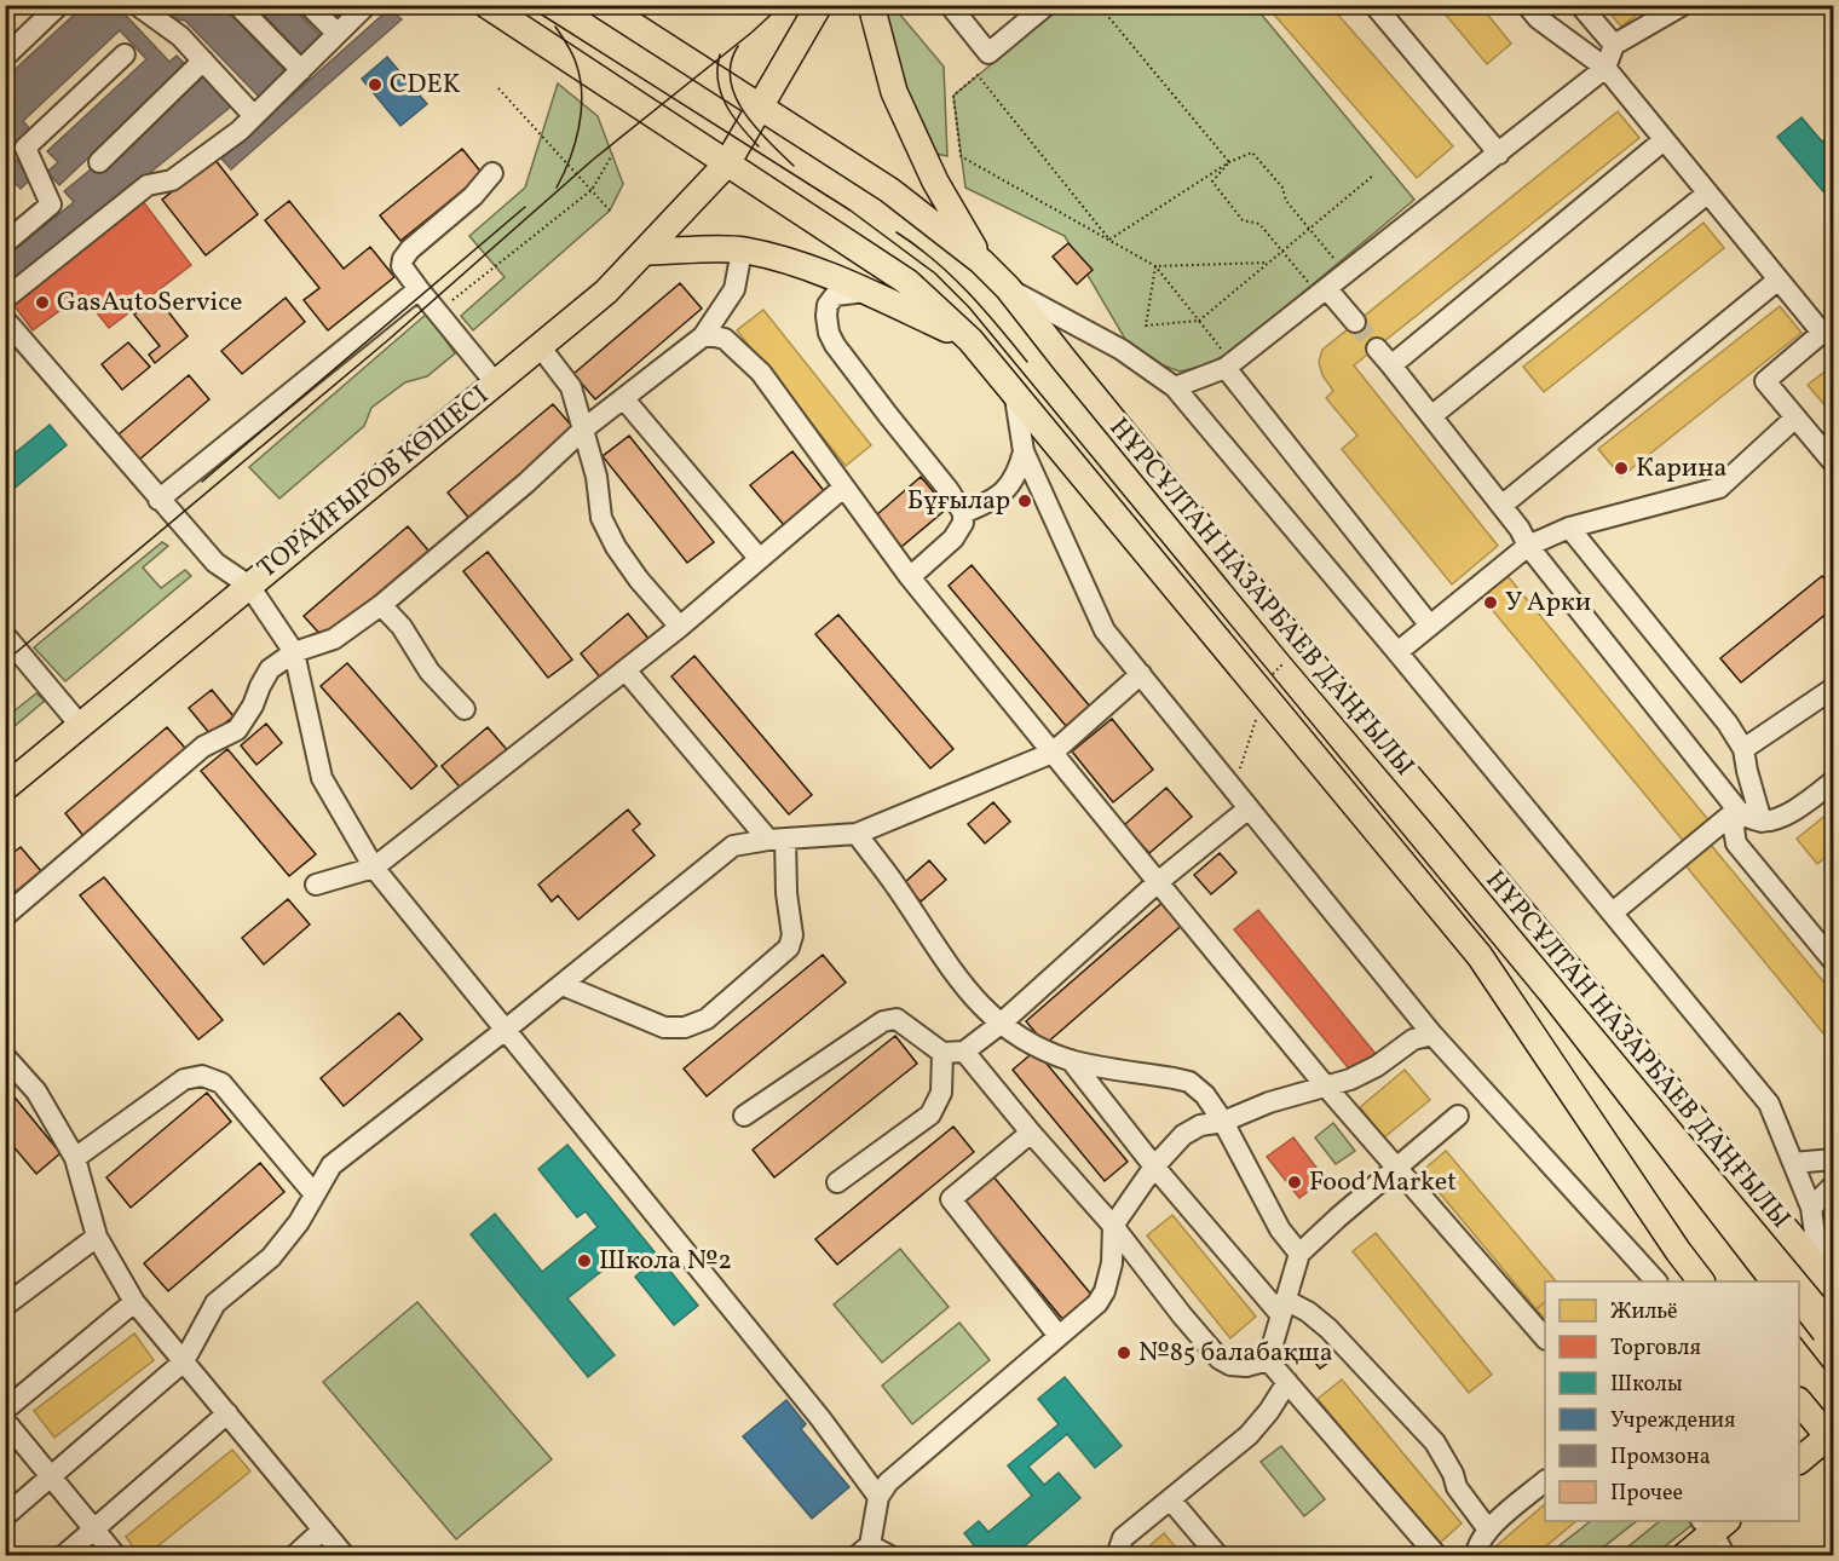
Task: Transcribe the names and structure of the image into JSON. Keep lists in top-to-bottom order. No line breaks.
{"streets":{"main road":["ТОРАЙҒЫРОВ КӨШЕСІ","НҰРСҰЛТАН НАЗАРБАЕВ ДАҢҒЫЛЫ"]},"crossings":[["ТОРАЙҒЫРОВ КӨШЕСІ","НҰРСҰЛТАН НАЗАРБАЕВ ДАҢҒЫЛЫ"]],"places":["CDEK","GasAutoService","Карина","Бұғылар","У Арки","Food Market","Школа №2","№85 балабақша"],"legend":["Жильё","Торговля","Школы","Учреждения","Промзона","Прочее"]}
